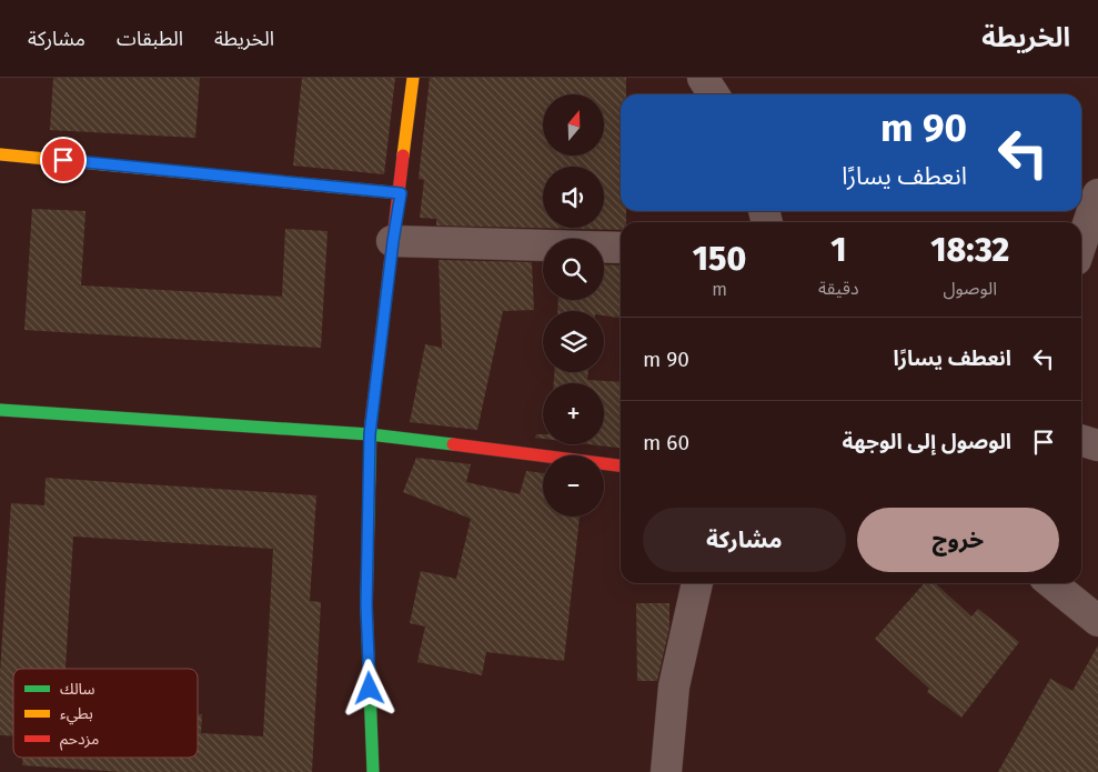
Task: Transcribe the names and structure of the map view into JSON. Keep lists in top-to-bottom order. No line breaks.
{"legend":["سالك","بطيء","مزدحم"],"north":"top","page":{"header":"الخريطة","nav":["الخريطة","الطبقات","مشاركة"],"map_buttons":["+","−"],"turn":["90 m","انعطف يسارًا"],"eta":["18:32","الوصول","1","دقيقة","150","m"],"list":[{"name":"انعطف يسارًا","value":"90 m"},{"name":"الوصول إلى الوجهة","value":"60 m"}],"buttons":["خروج","مشاركة"]}}
